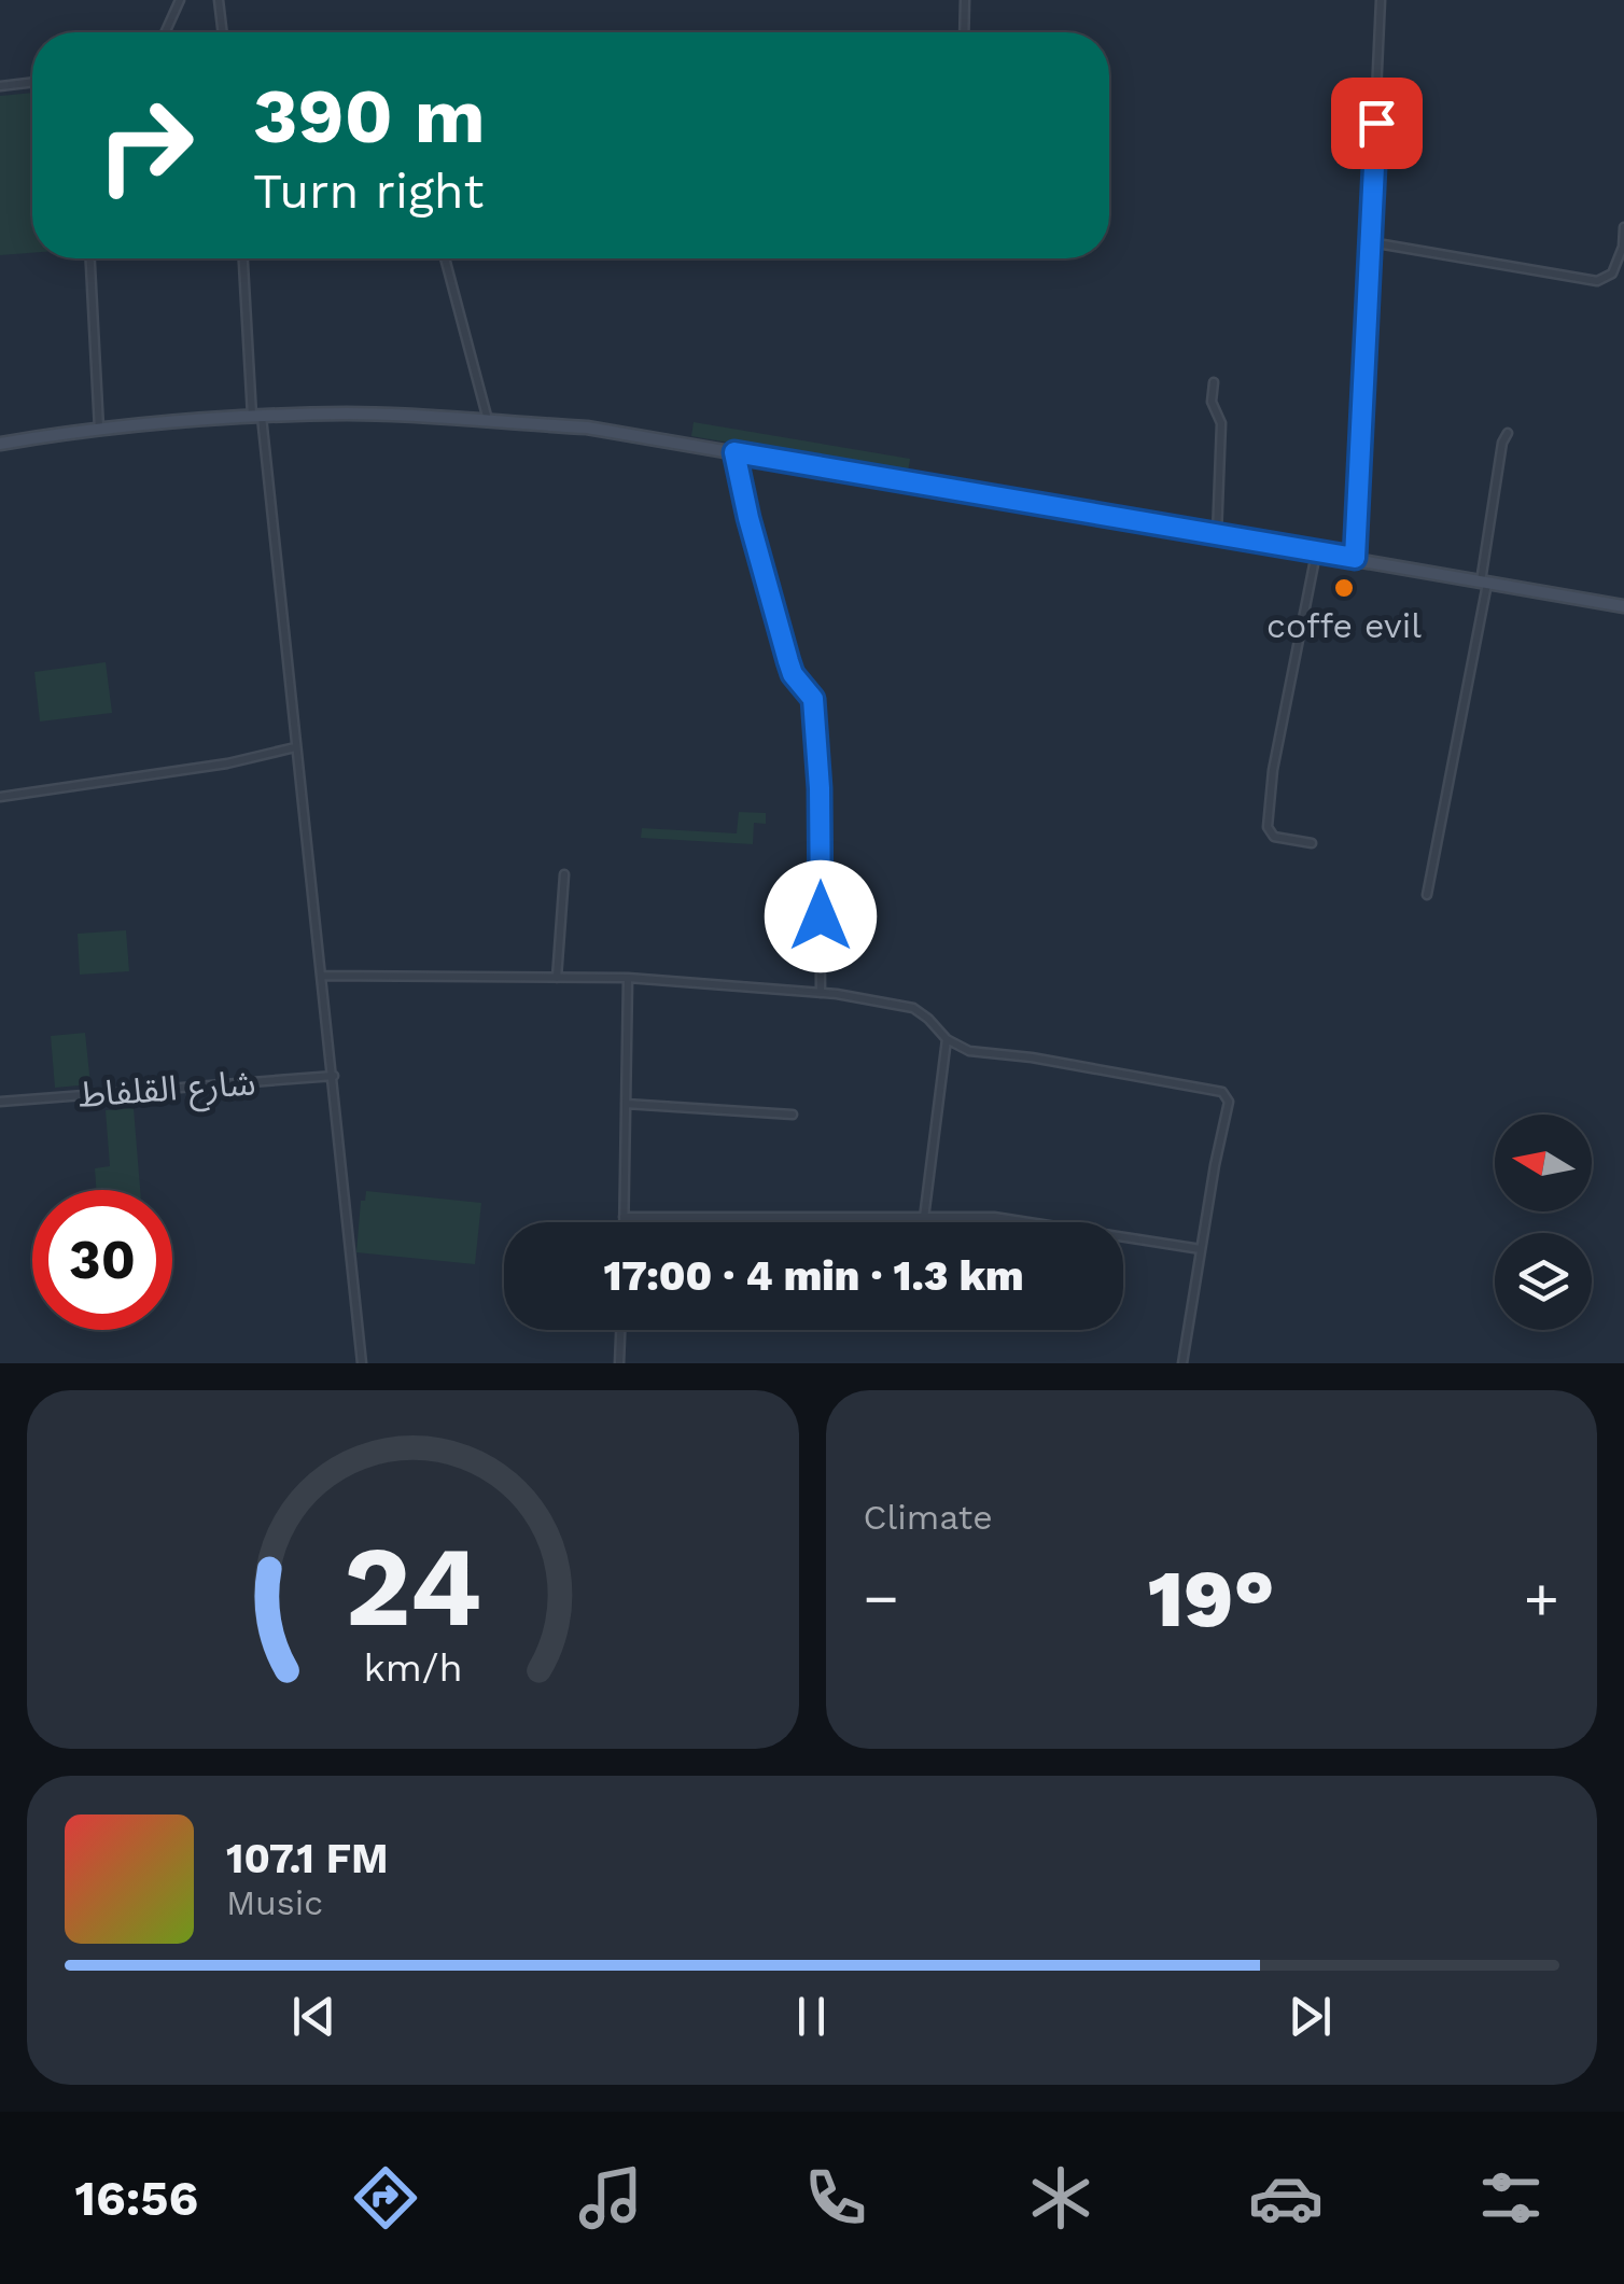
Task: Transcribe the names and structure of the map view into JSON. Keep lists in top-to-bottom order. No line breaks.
{"streets":{"street":["شارع القلفاط"]},"places":["coffe evil"],"north":"left","page":{"turn":["390 m","Turn right"],"limit":"30","trip":"17:00 · 4 min · 1.3 km","tile":"Climate","heat":["−","19°","+"],"song":["107.1 FM","Music"],"tabs":"16:56","gauge":["24","km/h"]}}
